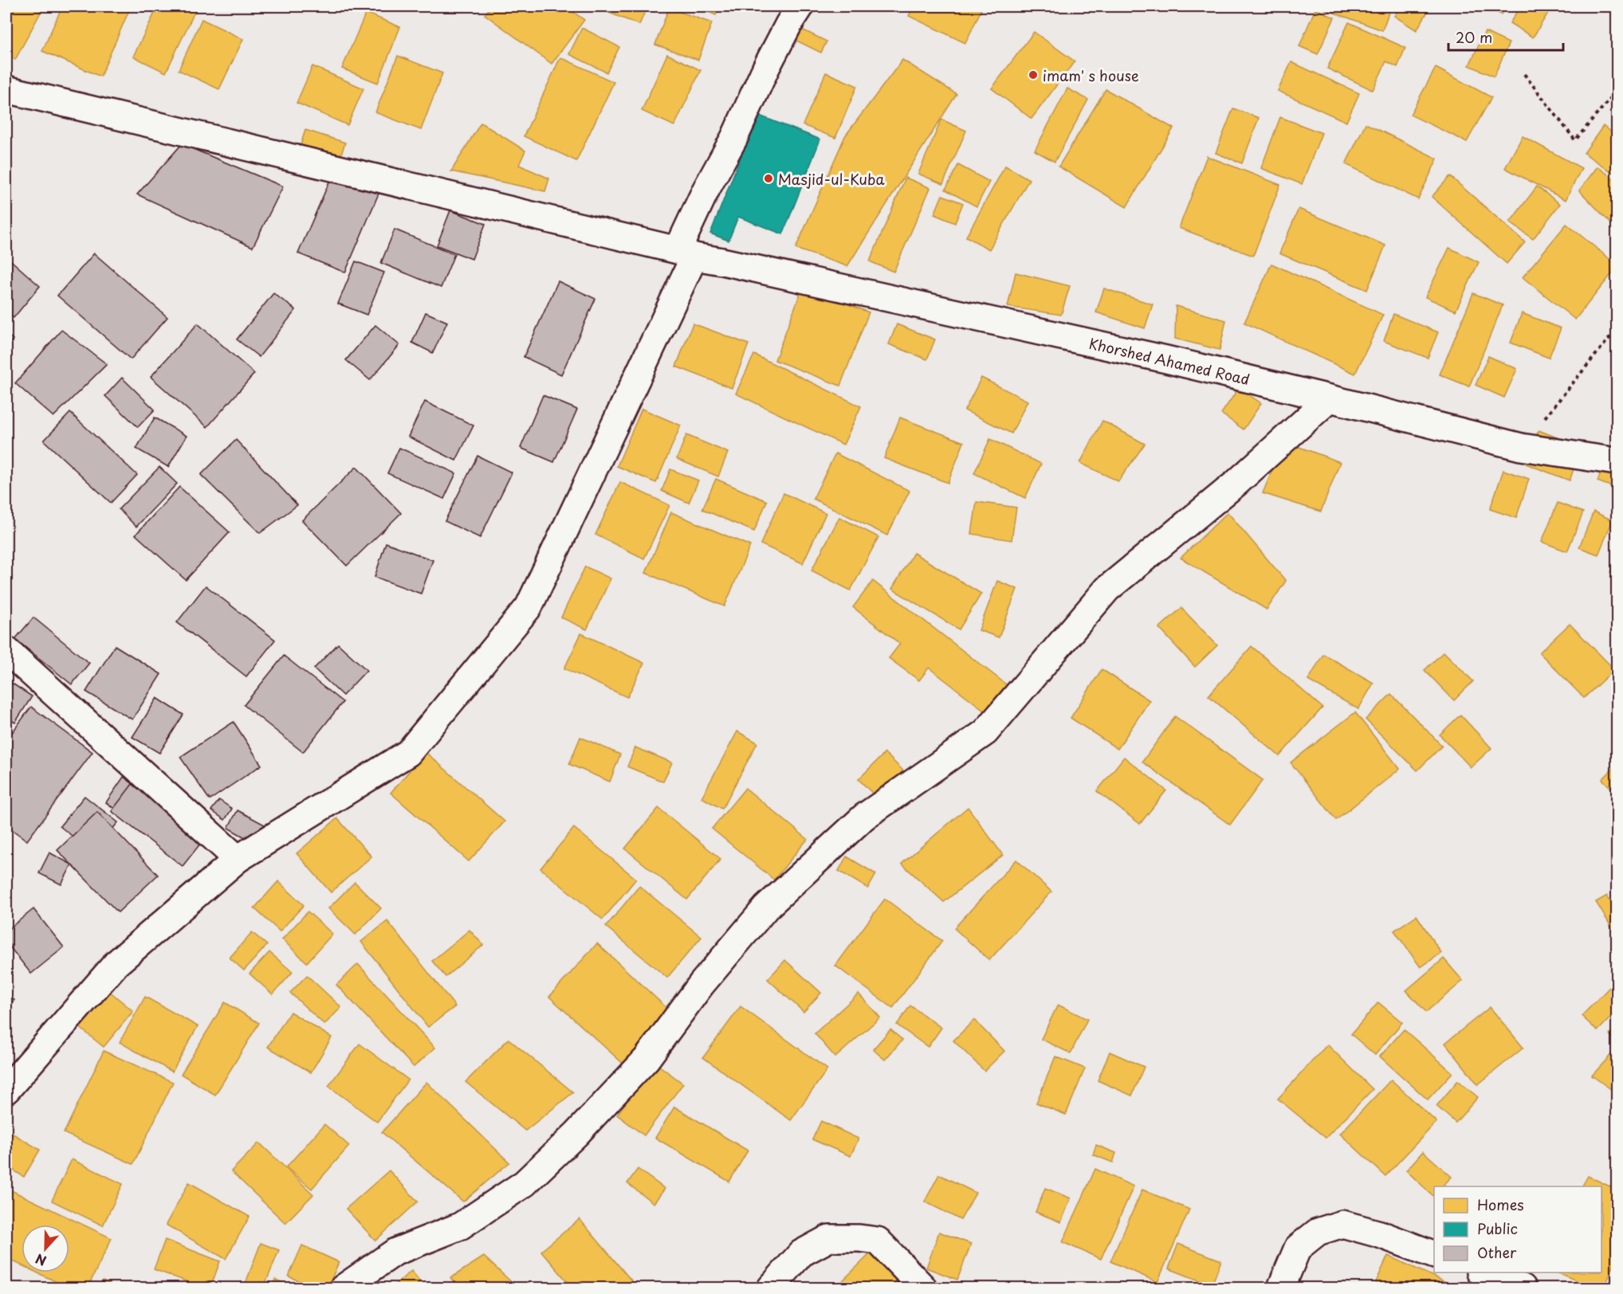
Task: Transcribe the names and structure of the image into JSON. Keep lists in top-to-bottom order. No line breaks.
{"streets":{"street":["Khorshed Ahamed Road"]},"places":["imam' s house","Masjid-ul-Kuba"],"legend":["Homes","Public","Other"],"scale_bar":"20 m","north":"bottom"}
